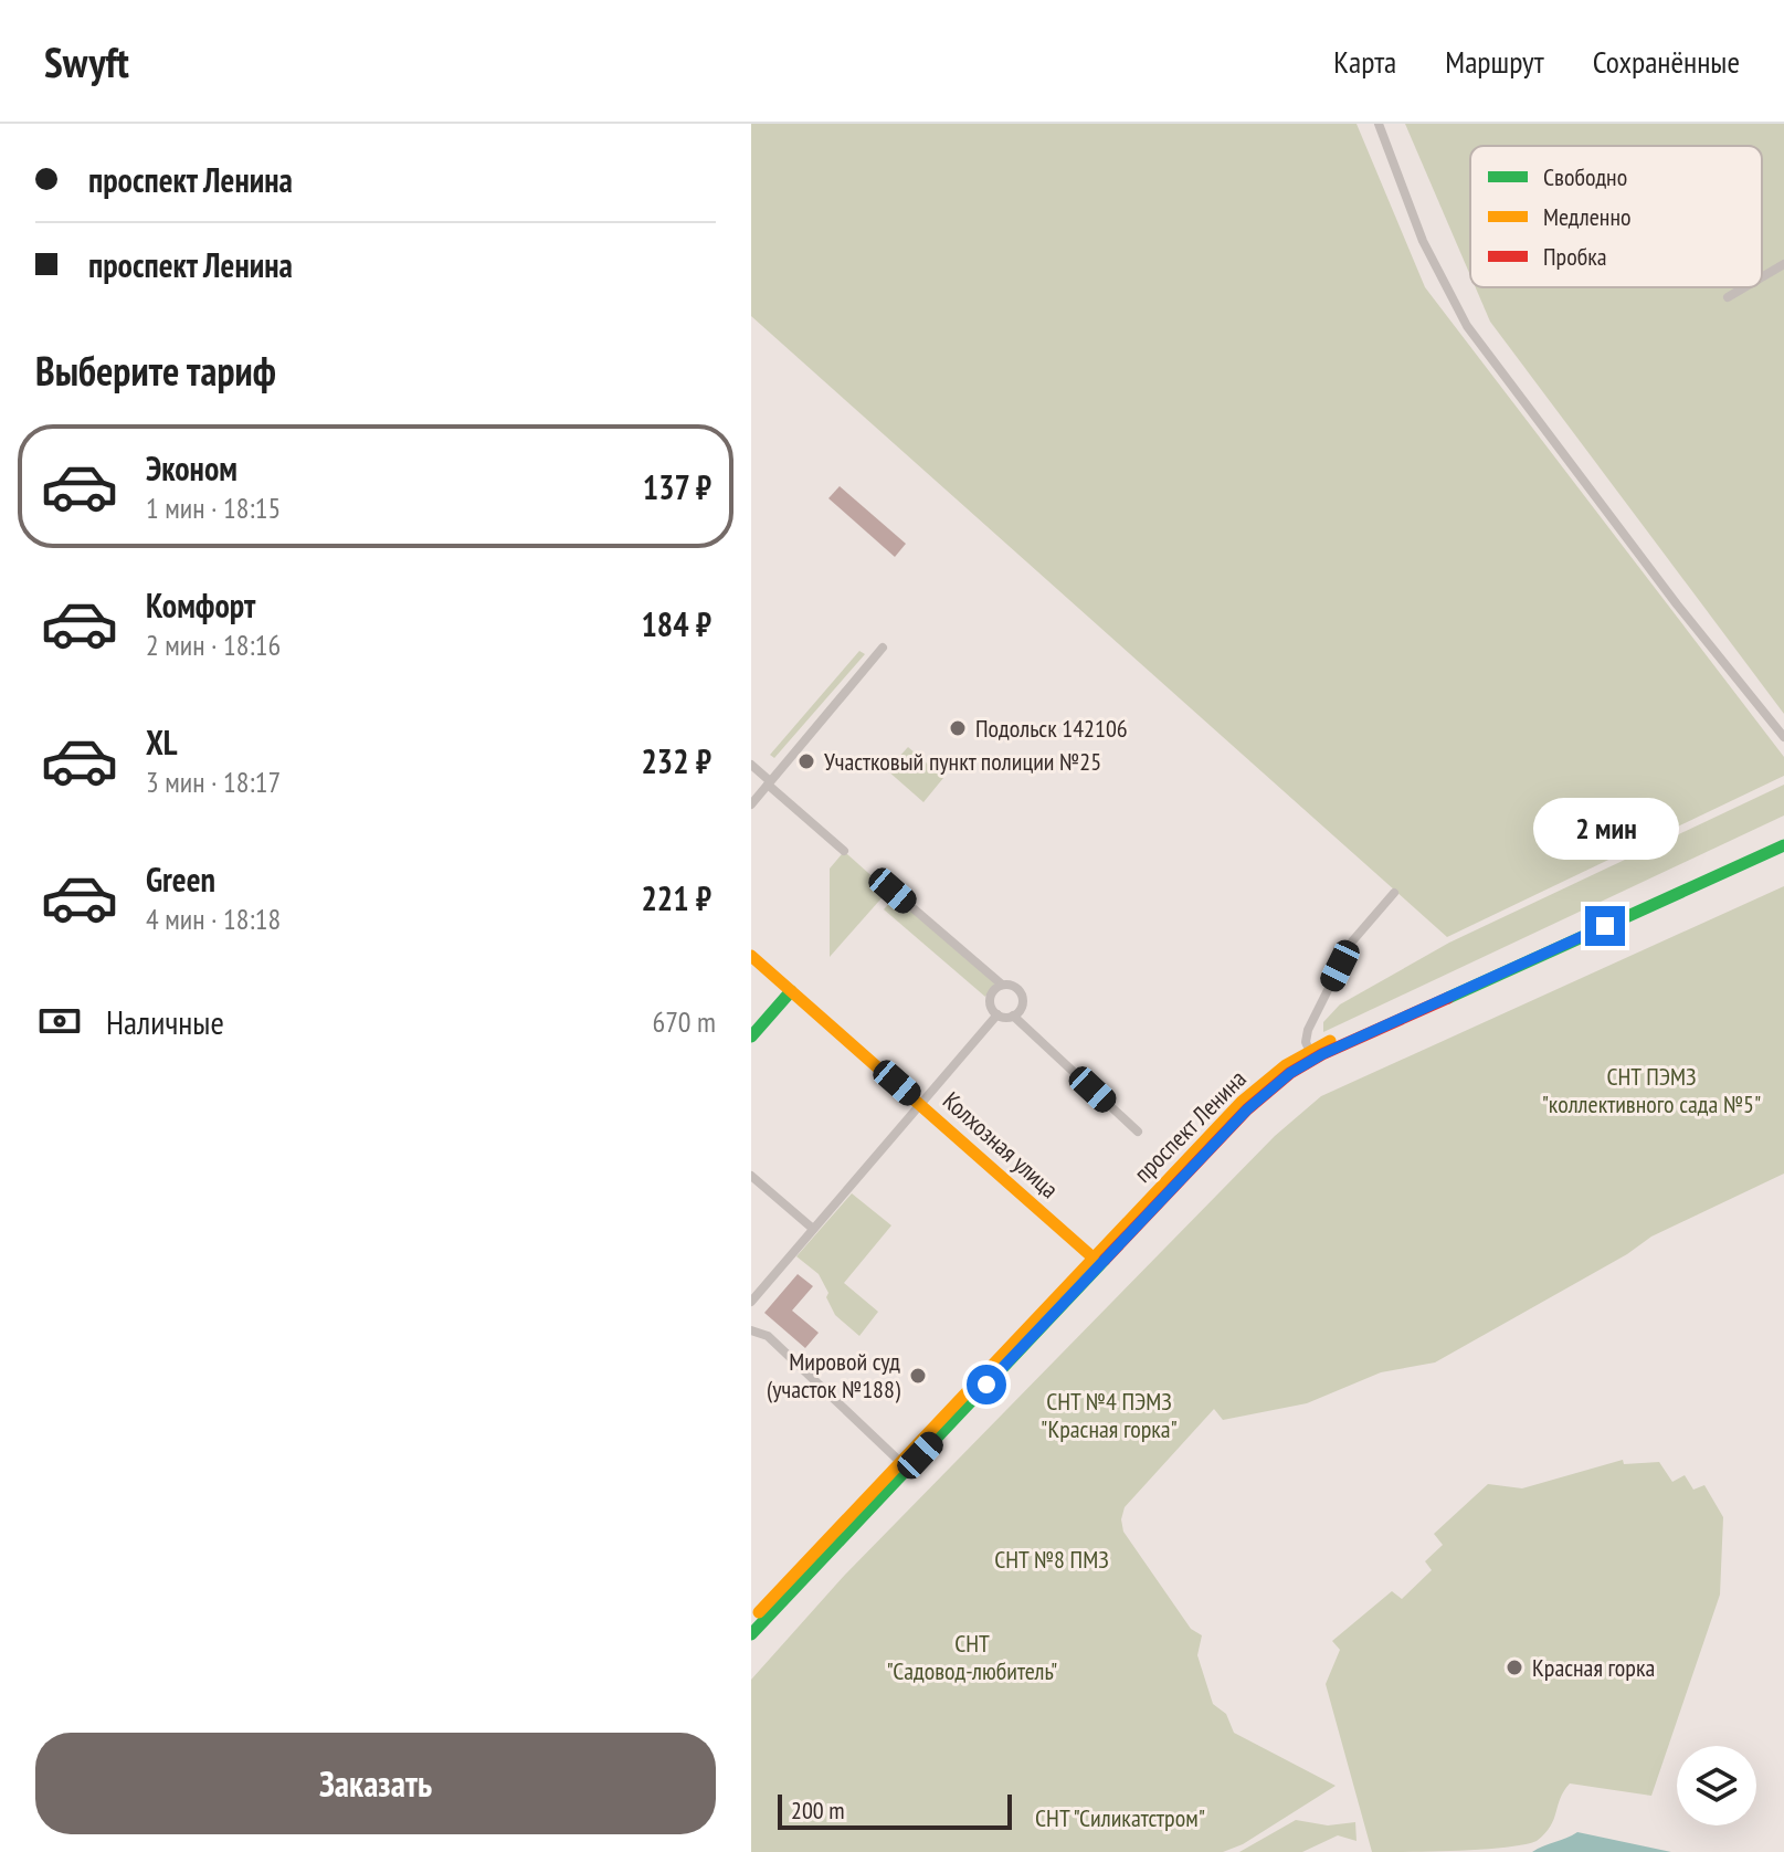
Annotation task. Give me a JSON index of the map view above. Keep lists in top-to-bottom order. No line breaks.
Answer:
{"streets":{"main road":["проспект Ленина","Колхозная улица"]},"crossings":[["проспект Ленина","Колхозная улица"]],"parks":["СНТ ПЭМЗ \"коллективного сада №5\"","СНТ №4 ПЭМЗ \"Красная горка\"","СНТ №8 ПМЗ","СНТ \"Садовод-любитель\"","СНТ \"Силикатстром\""],"places":["Подольск 142106","Участковый пункт полиции №25","Мировой суд (участок №188)","Красная горка"],"legend":["Свободно","Медленно","Пробка"],"scale_bar":"200 m","page":{"header":"Swyft","nav":["Карта","Маршрут","Сохранённые"],"banner":["проспект Ленина","проспект Ленина"],"heading":"Выберите тариф","list":[{"name":"Эконом","note":"1 мин · 18:15","value":"137 ₽"},{"name":"Комфорт","note":"2 мин · 18:16","value":"184 ₽"},{"name":"XL","note":"3 мин · 18:17","value":"232 ₽"},{"name":"Green","note":"4 мин · 18:18","value":"221 ₽"}],"bubble":"2 мин","pay":["Наличные","670 m"],"buttons":"Заказать","scale":"200 m"}}
